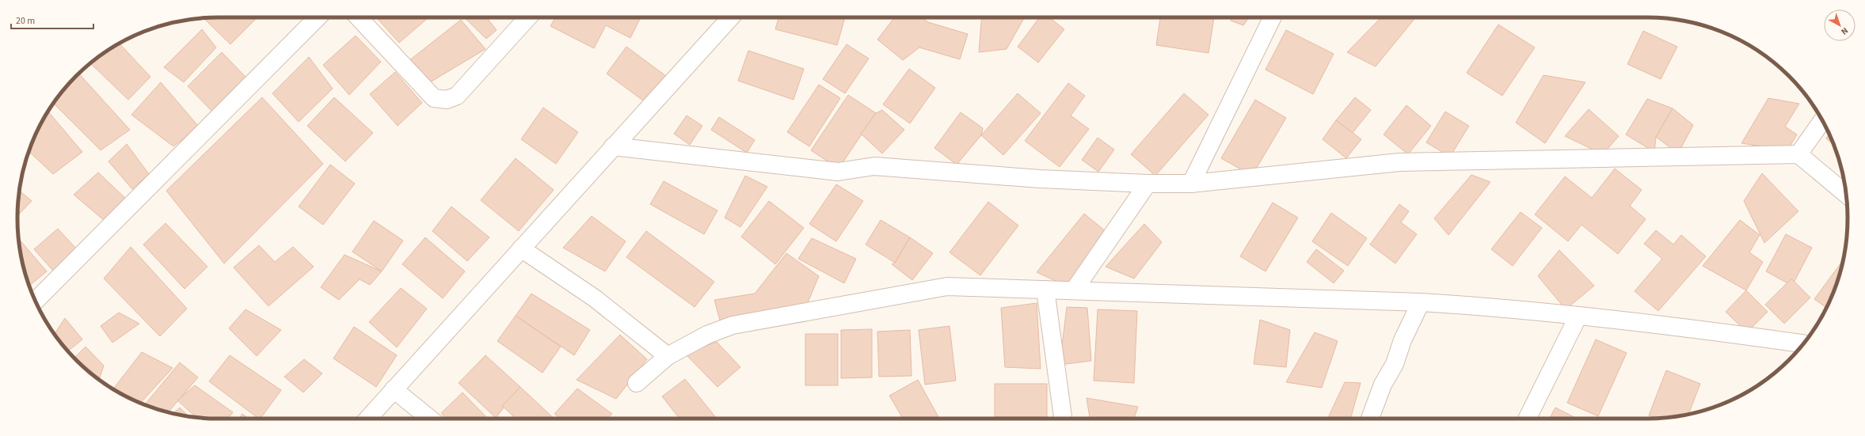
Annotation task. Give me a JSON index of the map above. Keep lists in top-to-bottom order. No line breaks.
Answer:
{"scale_bar":"20 m","north":"bottom right"}
